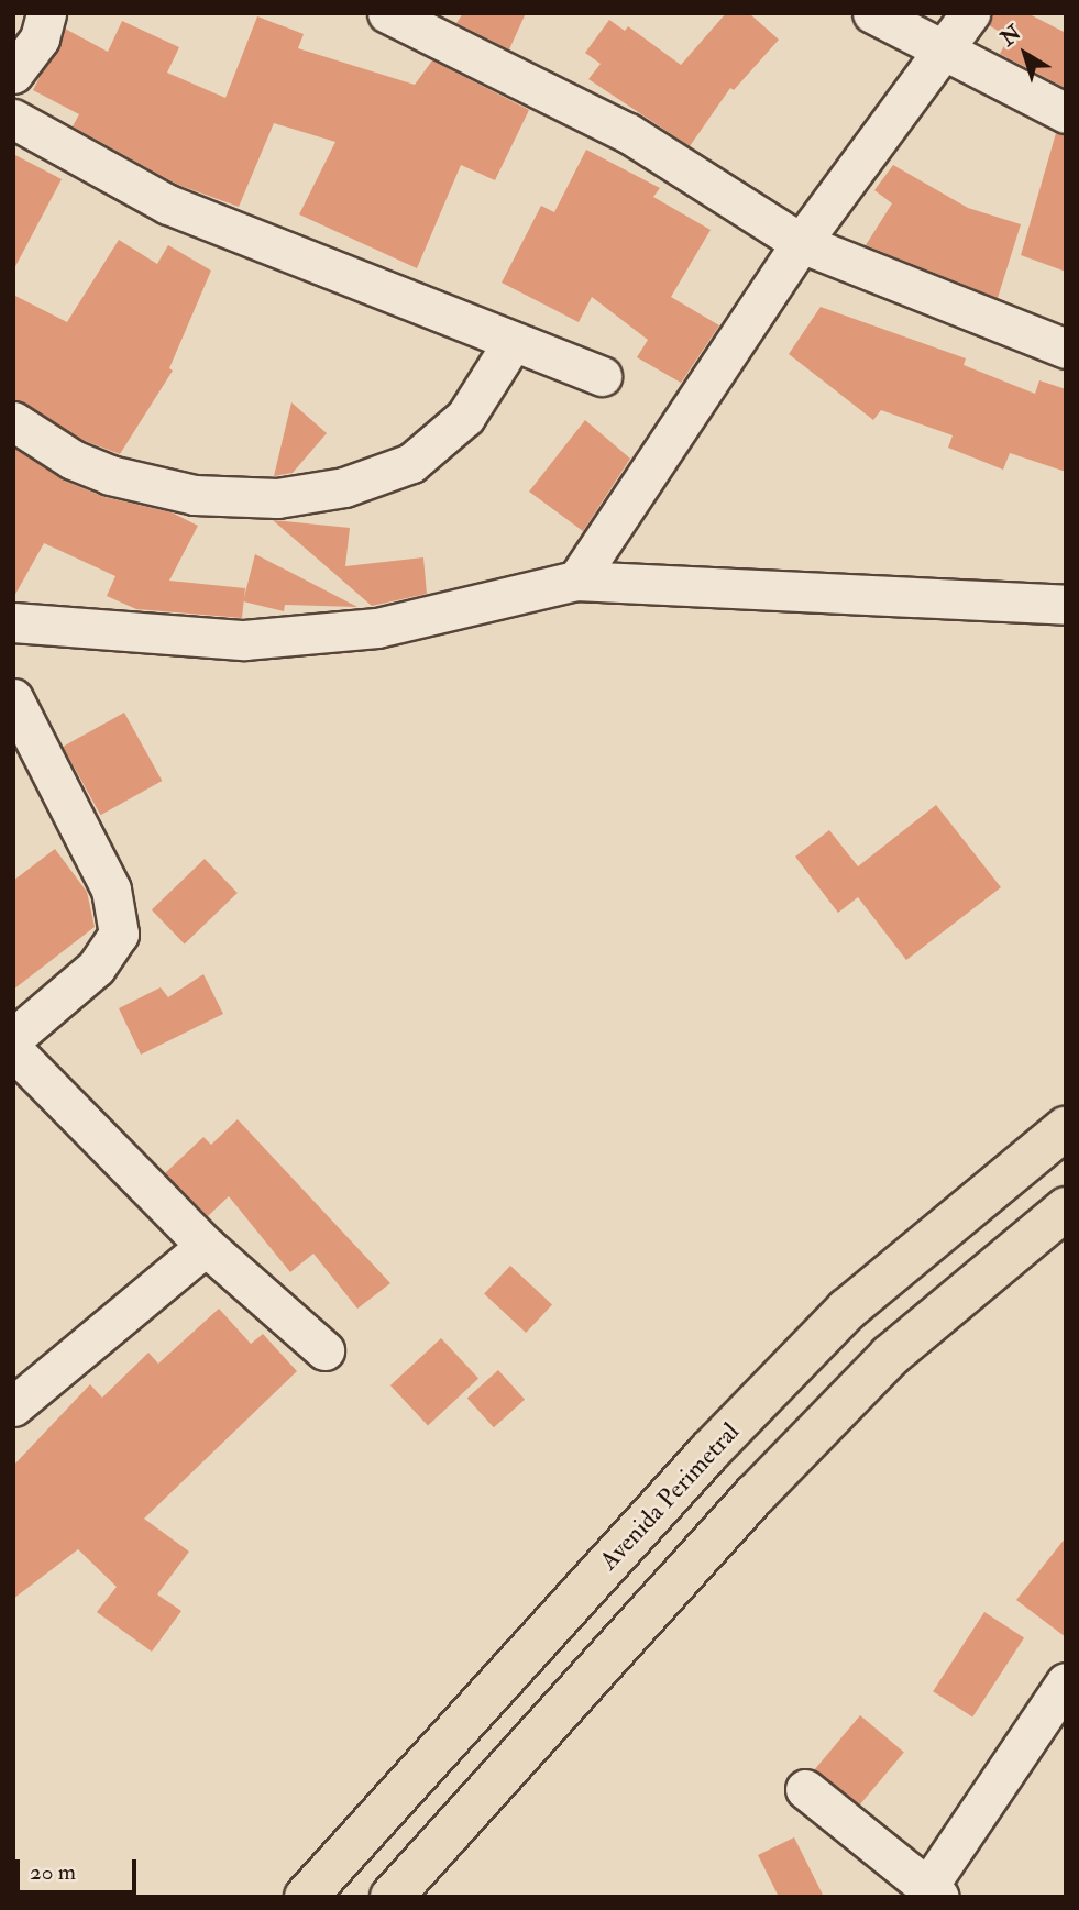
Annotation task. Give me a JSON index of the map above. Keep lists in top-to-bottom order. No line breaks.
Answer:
{"streets":{"main road":["Avenida Perimetral"]},"scale_bar":"20 m","north":"top left"}
